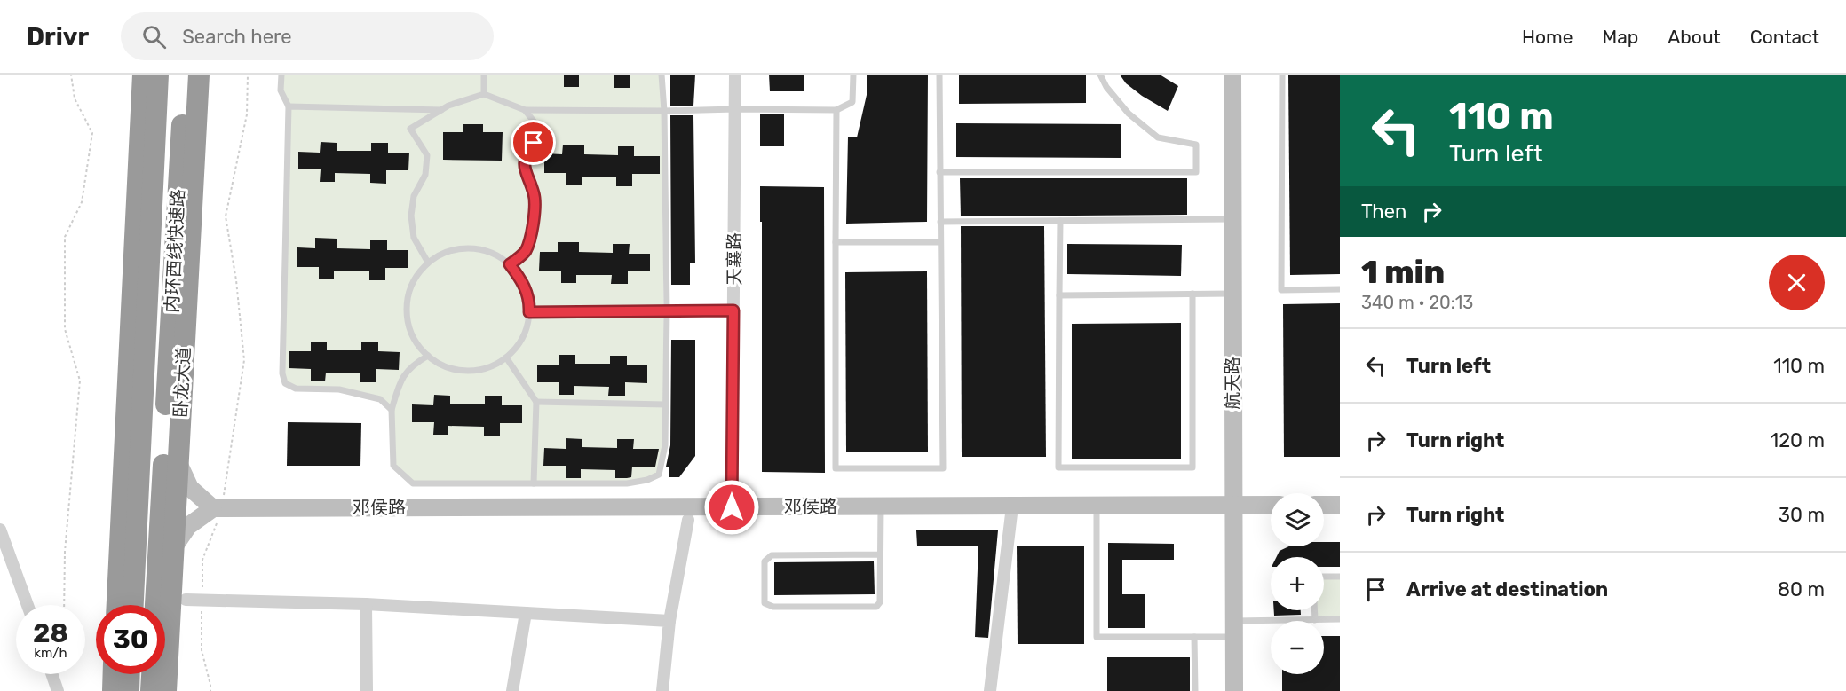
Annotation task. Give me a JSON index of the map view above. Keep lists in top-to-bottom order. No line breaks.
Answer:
{"streets":{"highway":["内环西线快速路","卧龙大道"],"street":["天襄路","航天路","邓侯路"]},"crossings":[["天襄路","邓侯路"],["航天路","邓侯路"]],"page":{"header":"Drivr","search":"Search here","nav":["Home","Map","About","Contact"],"turn":["110 m","Turn left"],"then":"Then","heading":["1 min","340 m · 20:13"],"list":[{"name":"Turn left","value":"110 m"},{"name":"Turn right","value":"120 m"},{"name":"Turn right","value":"30 m"},{"name":"Arrive at destination","value":"80 m"}],"map_buttons":["+","−"],"speed":"28 km/h","limit":"30"}}
